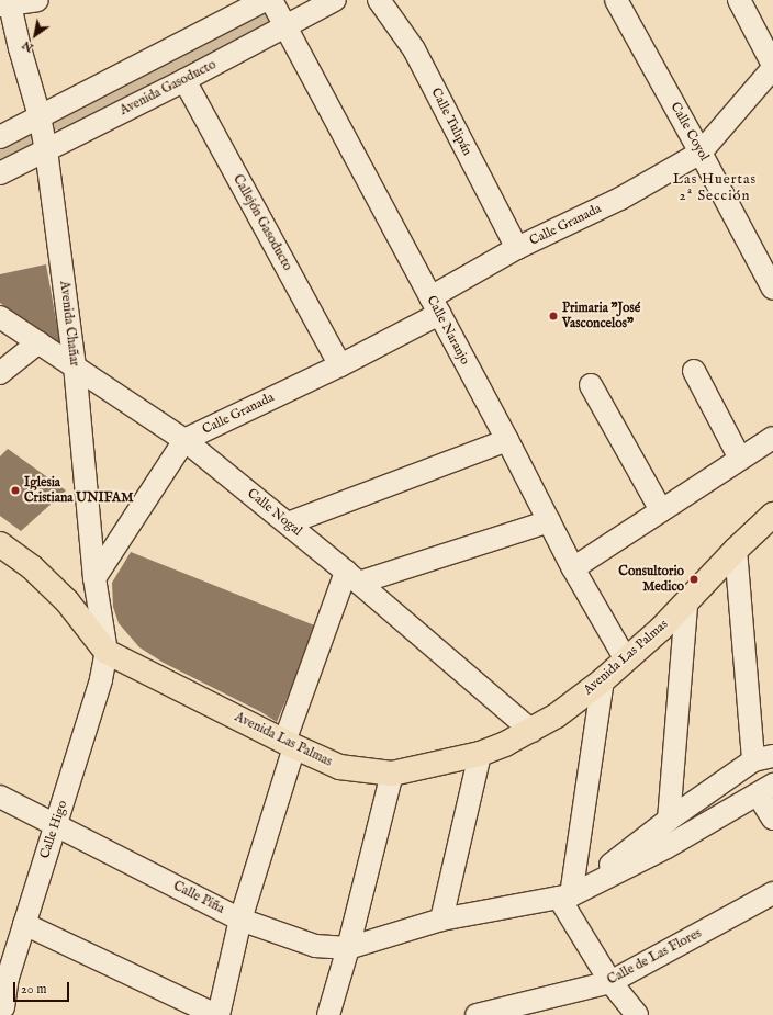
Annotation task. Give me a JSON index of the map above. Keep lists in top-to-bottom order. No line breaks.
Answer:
{"streets":{"main road":["Avenida Las Palmas"],"street":["Avenida Gasoducto","Calle Tulipán","Calle Coyol","Callejón Gasoducto","Calle Granada","Avenida Chañar","Calle Naranjo","Calle Nogal","Calle Higo","Calle Piña","Calle de Las Flores"]},"crossings":[["Avenida Gasoducto","Callejón Gasoducto"],["Avenida Gasoducto","Avenida Chañar"],["Avenida Gasoducto","Calle Naranjo"],["Calle Tulipán","Calle Granada"],["Calle Coyol","Calle Granada"],["Callejón Gasoducto","Calle Granada"],["Calle Granada","Calle Naranjo"],["Calle Granada","Calle Nogal"],["Avenida Chañar","Calle Nogal"],["Avenida Chañar","Avenida Las Palmas"],["Avenida Chañar","Calle Higo"],["Calle Naranjo","Avenida Las Palmas"],["Calle Nogal","Avenida Las Palmas"],["Avenida Las Palmas","Calle Higo"],["Calle Higo","Calle Piña"]],"districts":["Las Huertas 2ª Sección"],"places":["Primaria \"José Vasconcelos\"","Iglesia Cristiana UNIFAM","Consultorio Medico"],"scale_bar":"20 m","north":"bottom left"}
